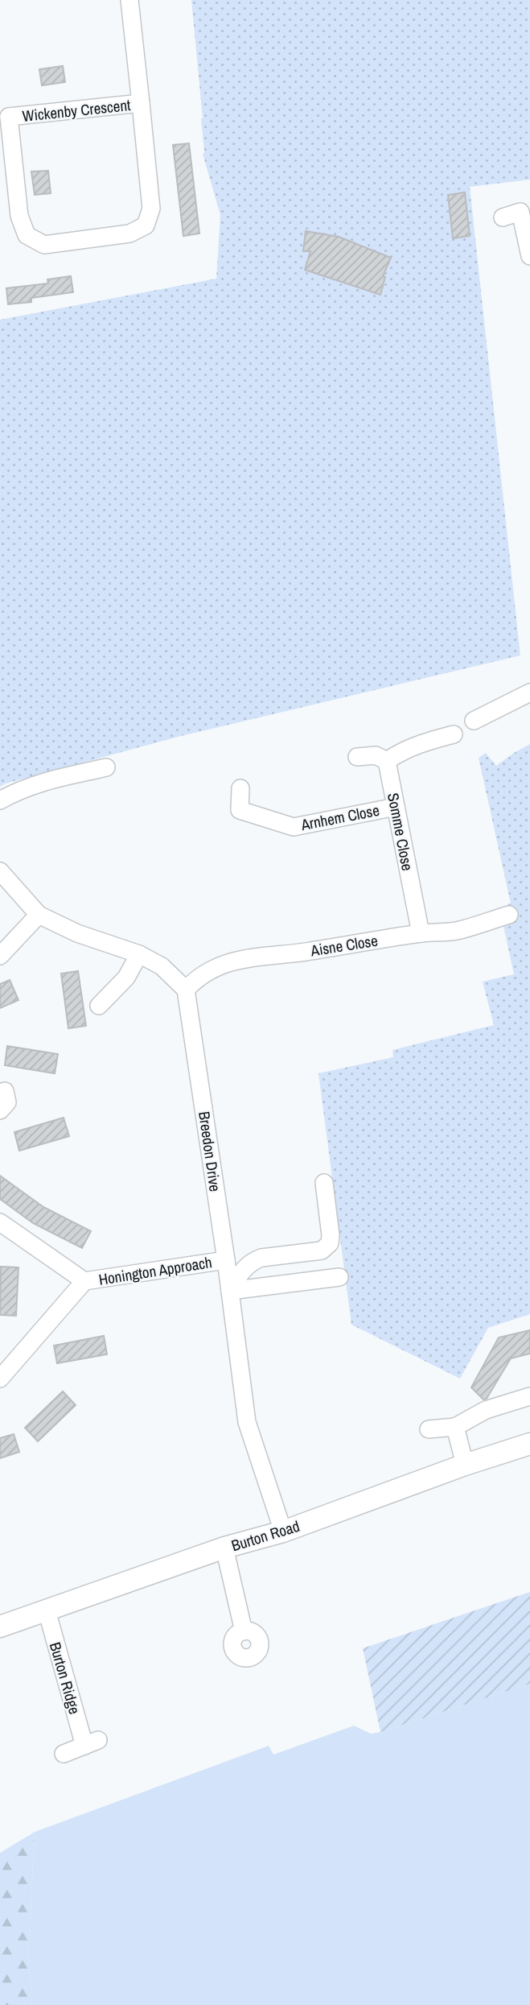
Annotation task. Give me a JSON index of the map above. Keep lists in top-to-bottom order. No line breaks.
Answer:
{"streets":{"main road":["Burton Road"],"street":["Wickenby Crescent","Arnhem Close","Somme Close","Aisne Close","Breedon Drive","Honington Approach","Burton Ridge"]},"crossings":[["Arnhem Close","Somme Close"],["Somme Close","Aisne Close"],["Aisne Close","Breedon Drive"],["Breedon Drive","Honington Approach"],["Breedon Drive","Burton Road"],["Burton Road","Burton Ridge"]]}
